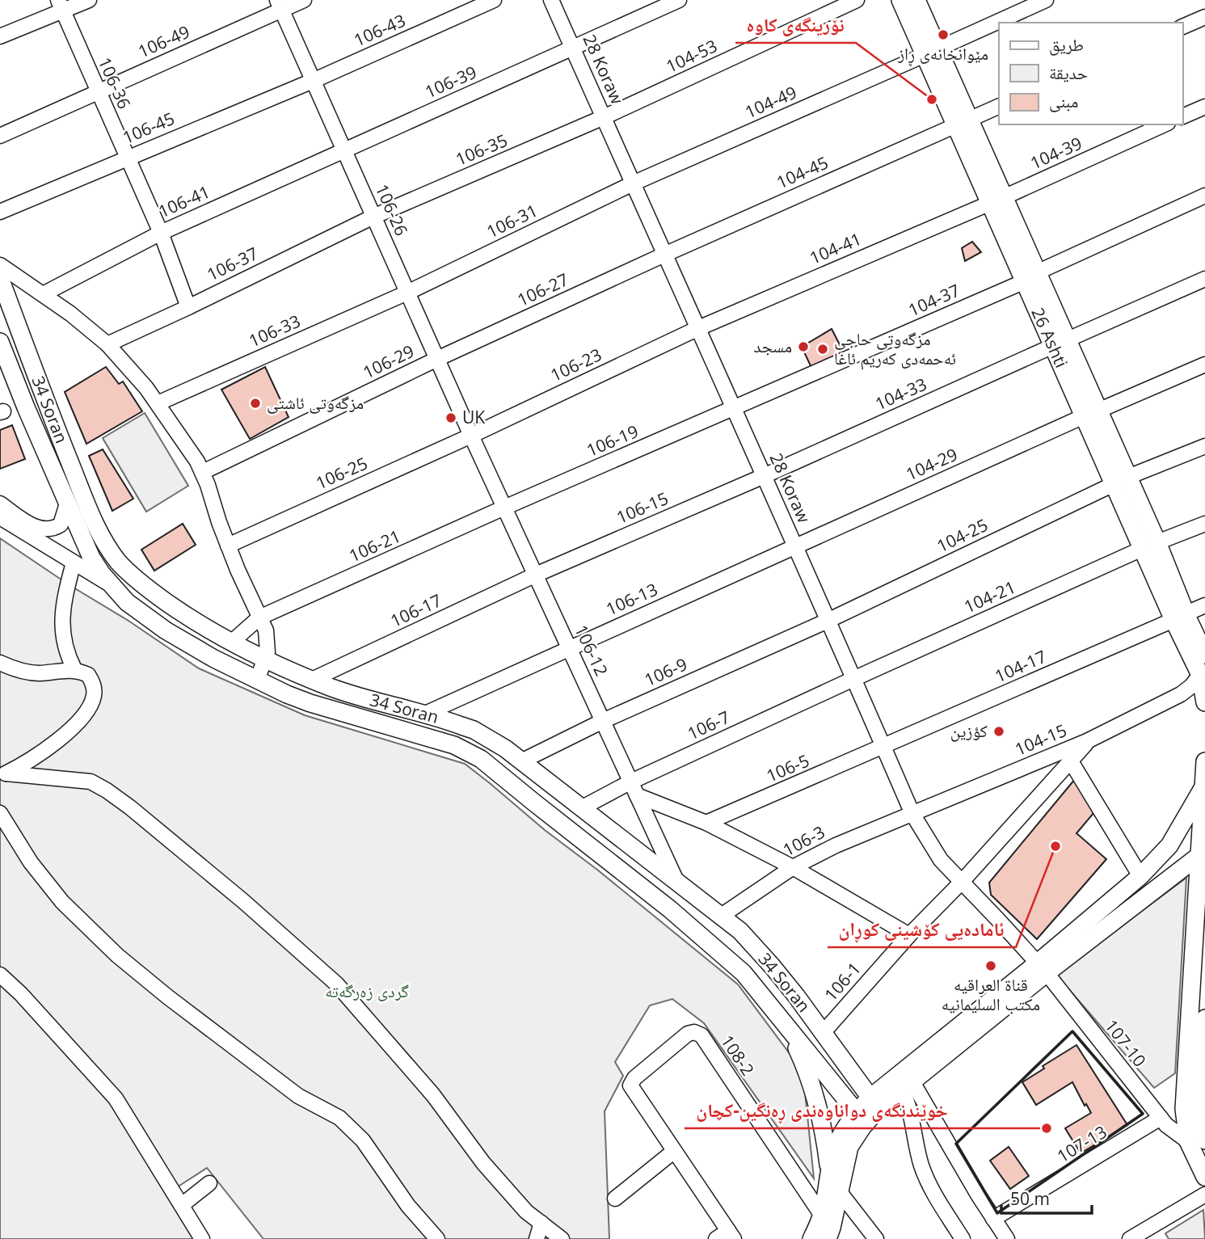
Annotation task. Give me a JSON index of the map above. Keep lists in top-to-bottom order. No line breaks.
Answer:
{"streets":{"main road":["26 Ashti","34 Soran"],"street":["106-43","106-49","104-53","28 Koraw","106-39","106-36","104-49","106-45","106-35","104-39","104-45","106-41","106-26","106-31","104-41","106-37","106-27","104-37","106-33","106-29","106-23","104-33","106-19","104-29","106-25","106-15","104-25","106-21","104-21","106-13","106-17","106-12","104-17","106-9","106-7","104-15","106-5","106-3","106-1","107-10","108-2","107-13"]},"crossings":[["106-43","106-45"],["106-43","106-26"],["106-49","106-36"],["106-49","106-26"],["104-53","28 Koraw"],["104-53","106-35"],["28 Koraw","106-39"],["28 Koraw","104-49"],["28 Koraw","106-35"],["28 Koraw","104-45"],["28 Koraw","106-31"],["28 Koraw","104-41"],["28 Koraw","106-27"],["28 Koraw","104-37"],["28 Koraw","106-23"],["28 Koraw","104-33"],["28 Koraw","106-19"],["28 Koraw","104-29"],["28 Koraw","106-15"],["28 Koraw","104-25"],["28 Koraw","104-21"],["28 Koraw","106-13"],["28 Koraw","104-17"],["28 Koraw","106-9"],["28 Koraw","106-7"],["28 Koraw","104-15"],["28 Koraw","106-5"],["28 Koraw","106-3"],["28 Koraw","106-1"],["28 Koraw","107-10"],["106-39","106-41"],["106-39","106-26"],["106-36","106-45"],["106-36","106-41"],["106-36","106-37"],["104-49","106-31"],["104-49","26 Ashti"],["106-45","106-26"],["106-35","106-26"],["106-35","106-37"],["104-39","104-41"],["104-39","26 Ashti"],["104-45","106-27"],["104-45","26 Ashti"],["106-41","106-26"],["106-26","106-31"],["106-26","106-37"],["106-26","106-27"],["106-26","106-33"],["106-26","106-29"],["106-26","106-23"],["106-26","106-25"],["106-26","106-12"],["106-31","106-33"],["104-41","26 Ashti"],["104-41","106-23"],["106-27","106-29"],["104-37","26 Ashti"],["104-37","106-19"],["26 Ashti","104-33"],["26 Ashti","104-29"],["26 Ashti","104-25"],["26 Ashti","104-21"],["26 Ashti","104-17"],["26 Ashti","104-15"],["106-23","106-25"],["106-23","106-12"],["104-33","106-15"],["34 Soran","106-21"],["34 Soran","106-13"],["34 Soran","106-17"],["34 Soran","106-12"],["34 Soran","106-9"],["34 Soran","106-7"],["34 Soran","106-3"],["34 Soran","106-1"],["106-19","106-21"],["106-19","106-12"],["104-29","106-13"],["106-25","106-12"],["106-15","106-17"],["106-15","106-12"],["104-25","106-9"],["106-21","106-12"],["104-21","106-7"],["106-13","106-12"],["106-17","106-12"],["106-12","106-9"],["106-12","106-7"],["104-17","106-5"],["104-15","106-3"],["104-15","106-1"],["107-10","107-13"]],"parks":["گردی زەرگەتە"],"places":["مێوانخانەی ڕاز","نۆرینگەی کاوە","مسجد","مزگەوتی حاجی ئەحمەدی کەریم ئاغا","مزگەوتی ئاشتی","UK","كؤزين","ئامادەیی کۆشینی کوڕان","قناة العراقيه مكتب السليمانيه","خوێندنگەی دواناوەندی ڕەنگین-کچان"],"legend":["طريق","حديقة","مبنى"],"scale_bar":"50 m"}
